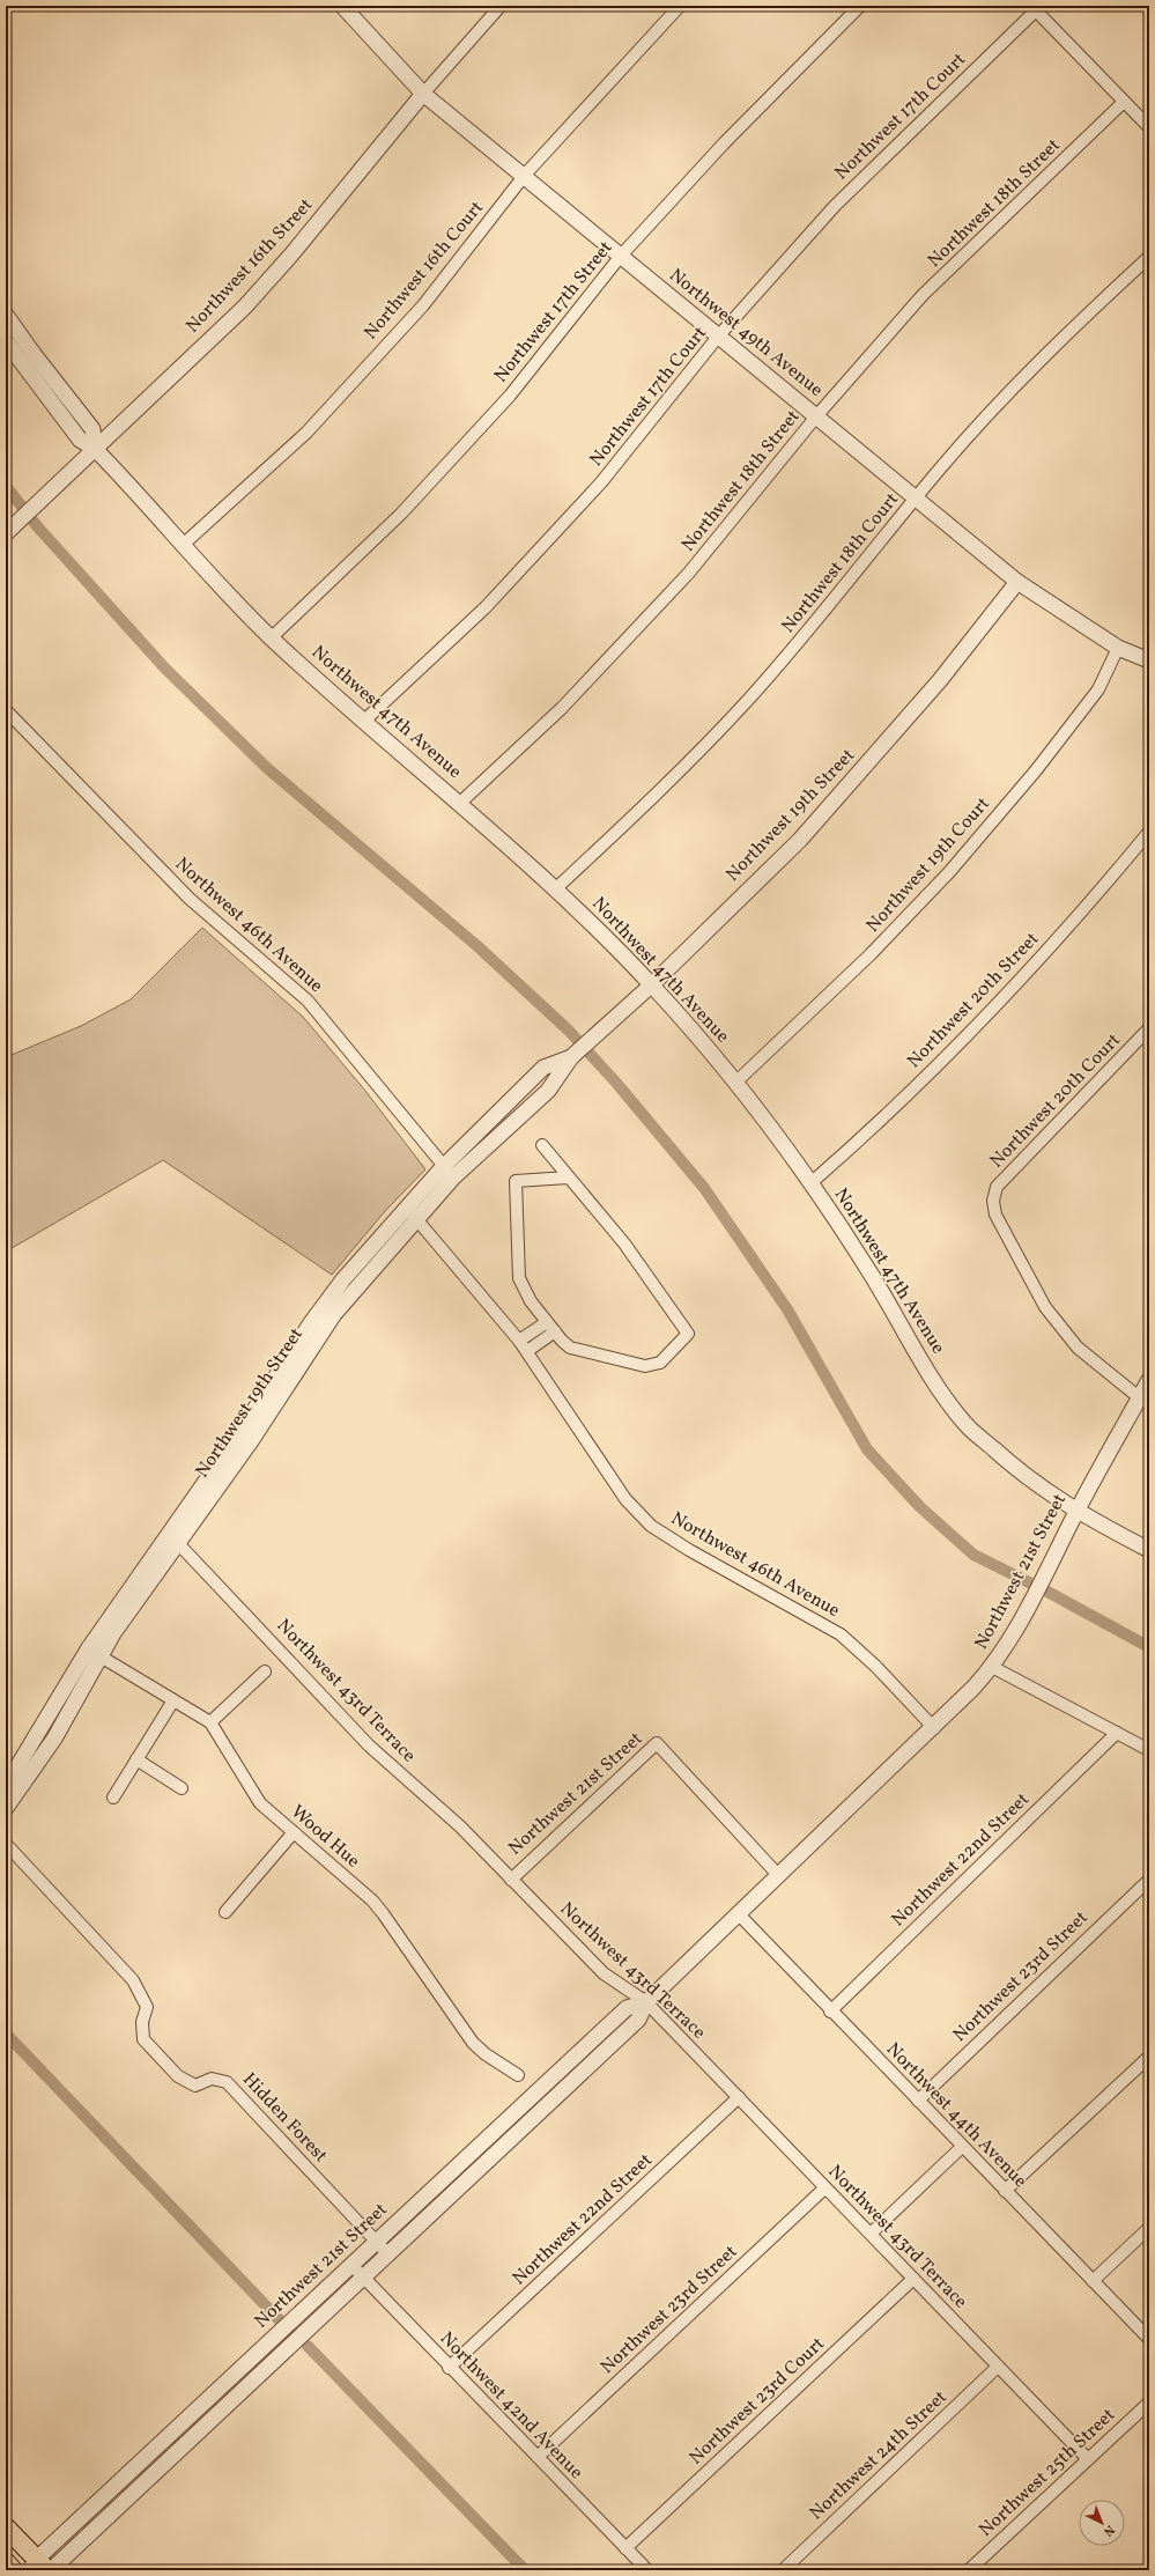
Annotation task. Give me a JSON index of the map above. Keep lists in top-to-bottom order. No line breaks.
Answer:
{"streets":{"street":["Northwest 17th Court","Northwest 18th Street","Northwest 16th Street","Northwest 16th Court","Northwest 17th Street","Northwest 49th Avenue","Northwest 18th Court","Northwest 47th Avenue","Northwest 19th Street","Northwest 19th Court","Northwest 46th Avenue","Northwest 20th Street","Northwest 20th Court","Northwest 21st Street","Northwest 43rd Terrace","Wood Hue","Northwest 22nd Street","Northwest 23rd Street","Northwest 44th Avenue","Hidden Forest","Northwest 23rd Court","Northwest 42nd Avenue","Northwest 24th Street","Northwest 25th Street"]},"crossings":[["Northwest 17th Court","Northwest 49th Avenue"],["Northwest 17th Court","Northwest 47th Avenue"],["Northwest 18th Street","Northwest 49th Avenue"],["Northwest 18th Street","Northwest 47th Avenue"],["Northwest 16th Street","Northwest 49th Avenue"],["Northwest 16th Street","Northwest 47th Avenue"],["Northwest 16th Court","Northwest 49th Avenue"],["Northwest 16th Court","Northwest 47th Avenue"],["Northwest 17th Street","Northwest 49th Avenue"],["Northwest 17th Street","Northwest 47th Avenue"],["Northwest 49th Avenue","Northwest 18th Court"],["Northwest 49th Avenue","Northwest 19th Street"],["Northwest 49th Avenue","Northwest 19th Court"],["Northwest 18th Court","Northwest 47th Avenue"],["Northwest 47th Avenue","Northwest 19th Street"],["Northwest 47th Avenue","Northwest 19th Court"],["Northwest 47th Avenue","Northwest 20th Street"],["Northwest 47th Avenue","Northwest 21st Street"],["Northwest 19th Street","Northwest 46th Avenue"],["Northwest 19th Street","Northwest 43rd Terrace"],["Northwest 19th Street","Wood Hue"],["Northwest 46th Avenue","Northwest 21st Street"],["Northwest 20th Court","Northwest 21st Street"],["Northwest 21st Street","Northwest 43rd Terrace"],["Northwest 21st Street","Northwest 44th Avenue"],["Northwest 21st Street","Hidden Forest"],["Northwest 21st Street","Northwest 42nd Avenue"],["Northwest 43rd Terrace","Northwest 22nd Street"],["Northwest 43rd Terrace","Northwest 23rd Street"],["Northwest 43rd Terrace","Northwest 23rd Court"],["Northwest 43rd Terrace","Northwest 24th Street"],["Northwest 43rd Terrace","Northwest 25th Street"],["Northwest 22nd Street","Northwest 44th Avenue"],["Northwest 22nd Street","Northwest 42nd Avenue"],["Northwest 23rd Street","Northwest 44th Avenue"],["Northwest 23rd Street","Northwest 42nd Avenue"],["Northwest 23rd Court","Northwest 42nd Avenue"]],"north":"bottom right"}
